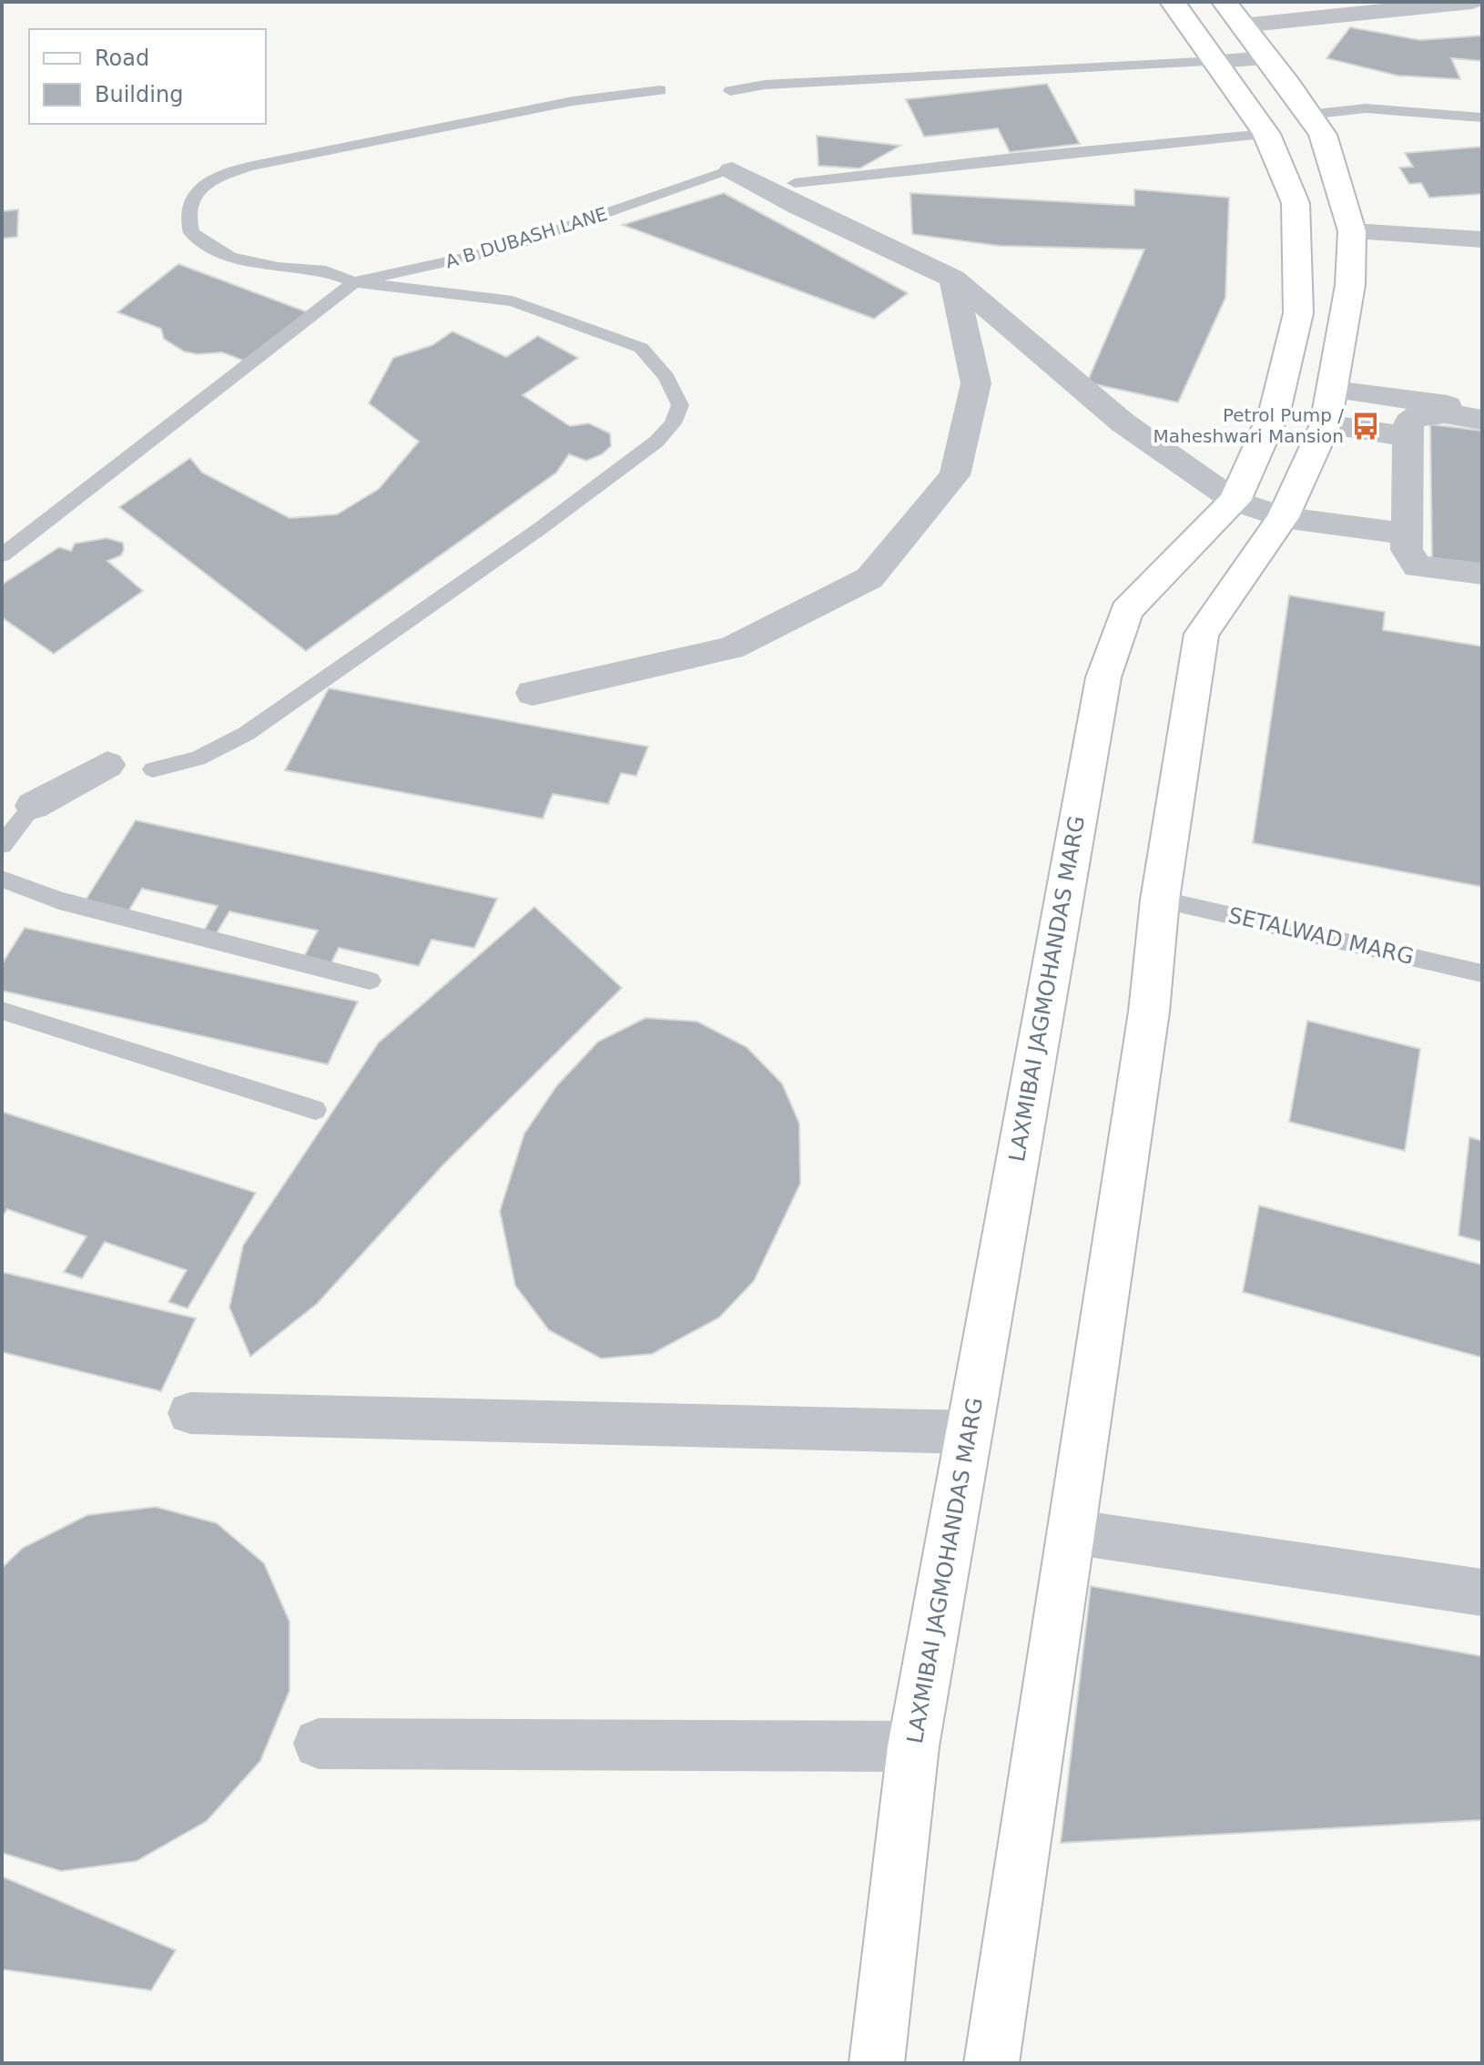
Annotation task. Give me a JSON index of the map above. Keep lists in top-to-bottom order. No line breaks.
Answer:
{"streets":{"main road":["LAXMIBAI JAGMOHANDAS MARG"],"street":["A B DUBASH LANE"],"lane":["SETALWAD MARG"]},"crossings":[["A B DUBASH LANE","LAXMIBAI JAGMOHANDAS MARG"]],"places":{"bus stop":["Petrol Pump / Maheshwari Mansion"]},"legend":["Road","Building"]}
